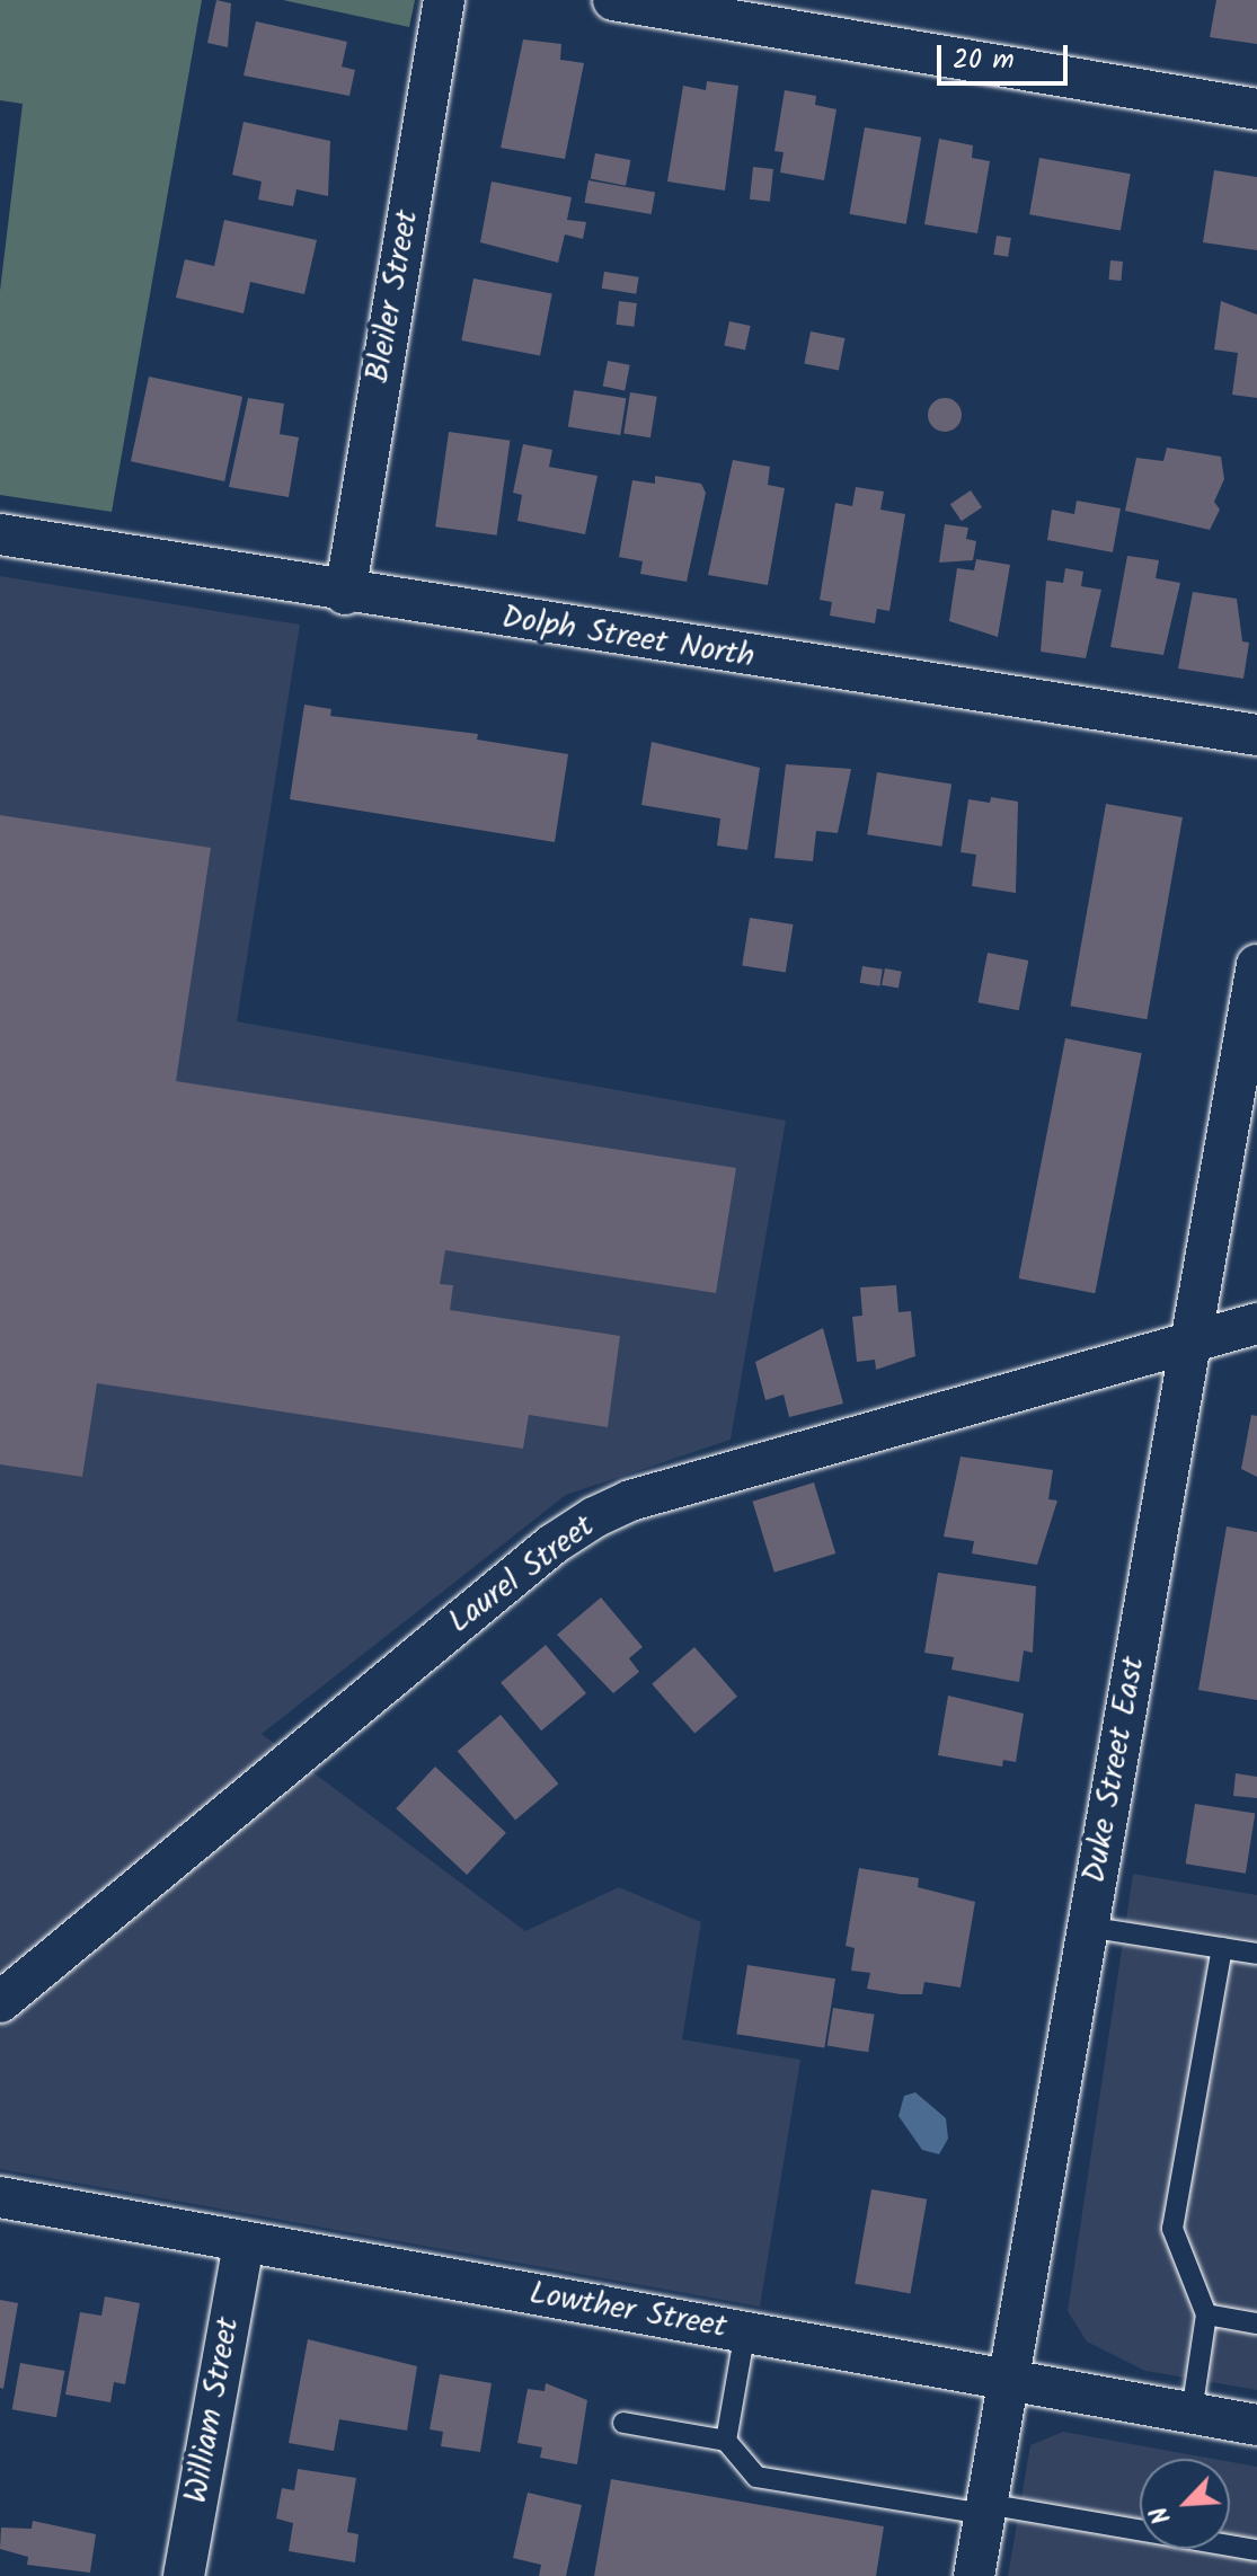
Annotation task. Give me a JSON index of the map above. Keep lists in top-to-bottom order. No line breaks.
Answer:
{"streets":{"street":["Bleiler Street","Dolph Street North","Laurel Street","Duke Street East","Lowther Street","William Street"]},"crossings":[["Bleiler Street","Dolph Street North"],["Laurel Street","Duke Street East"],["Duke Street East","Lowther Street"],["Lowther Street","William Street"]],"scale_bar":"20 m","north":"bottom left"}
